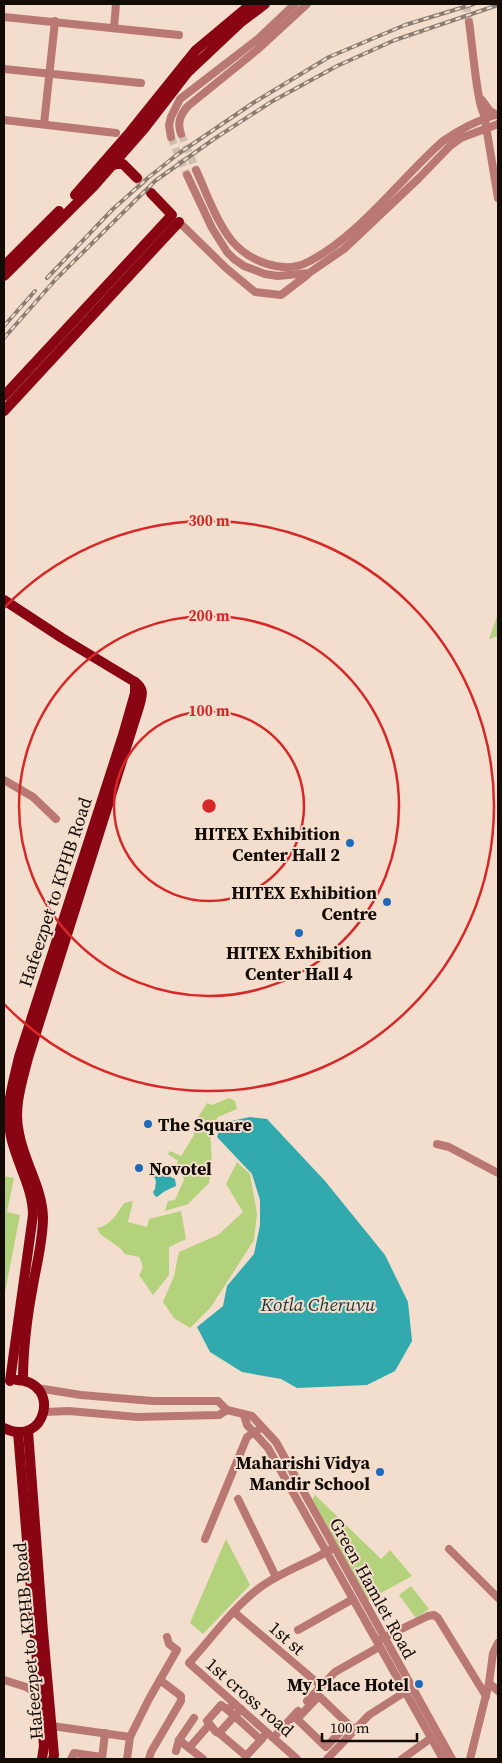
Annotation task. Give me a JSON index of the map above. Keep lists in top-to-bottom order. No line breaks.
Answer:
{"streets":{"main road":["Hafeezpet to KPHB Road"],"street":["Green Hamlet Road","1st st","1st cross road"]},"crossings":[["Green Hamlet Road","1st cross road"],["1st st","1st cross road"]],"water":["Kotla Cheruvu"],"places":["HITEX Exhibition Center Hall 2","HITEX Exhibition Centre","HITEX Exhibition Center Hall 4","The Square","Novotel","Maharishi Vidya Mandir School","My Place Hotel"],"scale_bar":"100 m","rings":["300 m","200 m","100 m"]}
